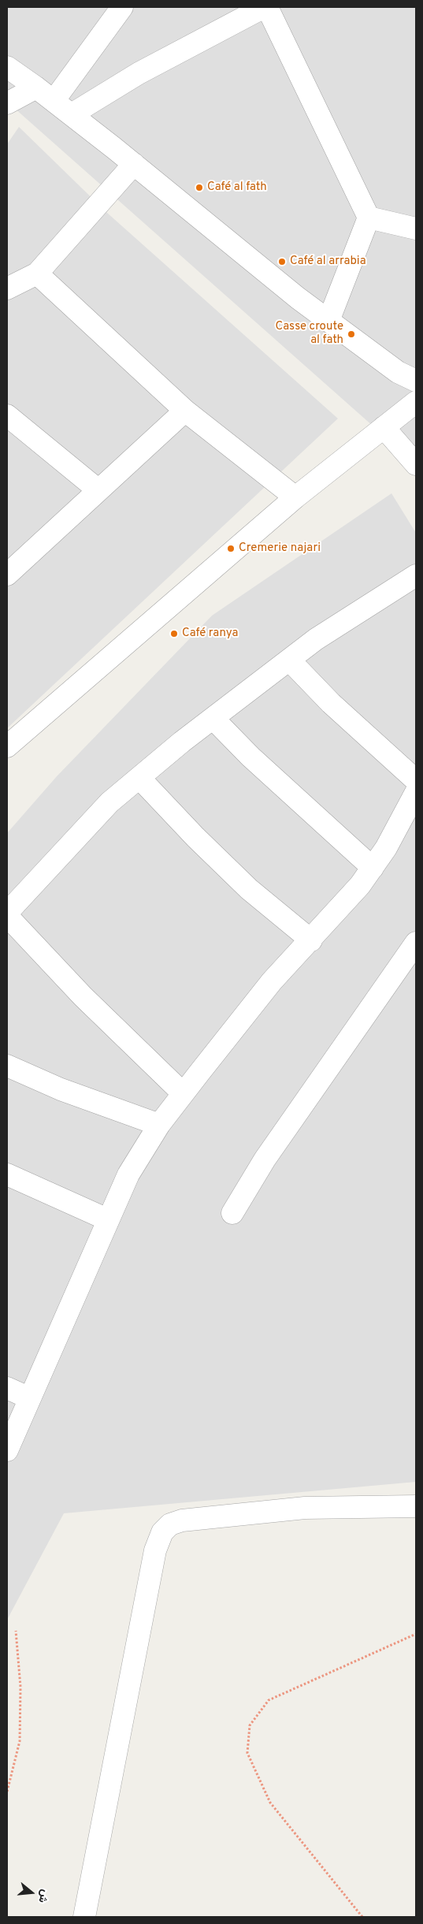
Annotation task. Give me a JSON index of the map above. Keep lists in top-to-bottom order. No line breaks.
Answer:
{"places":["Café al fath","Café al arrabia","Casse croute al fath","Cremerie najari","Café ranya"],"north":"right"}
